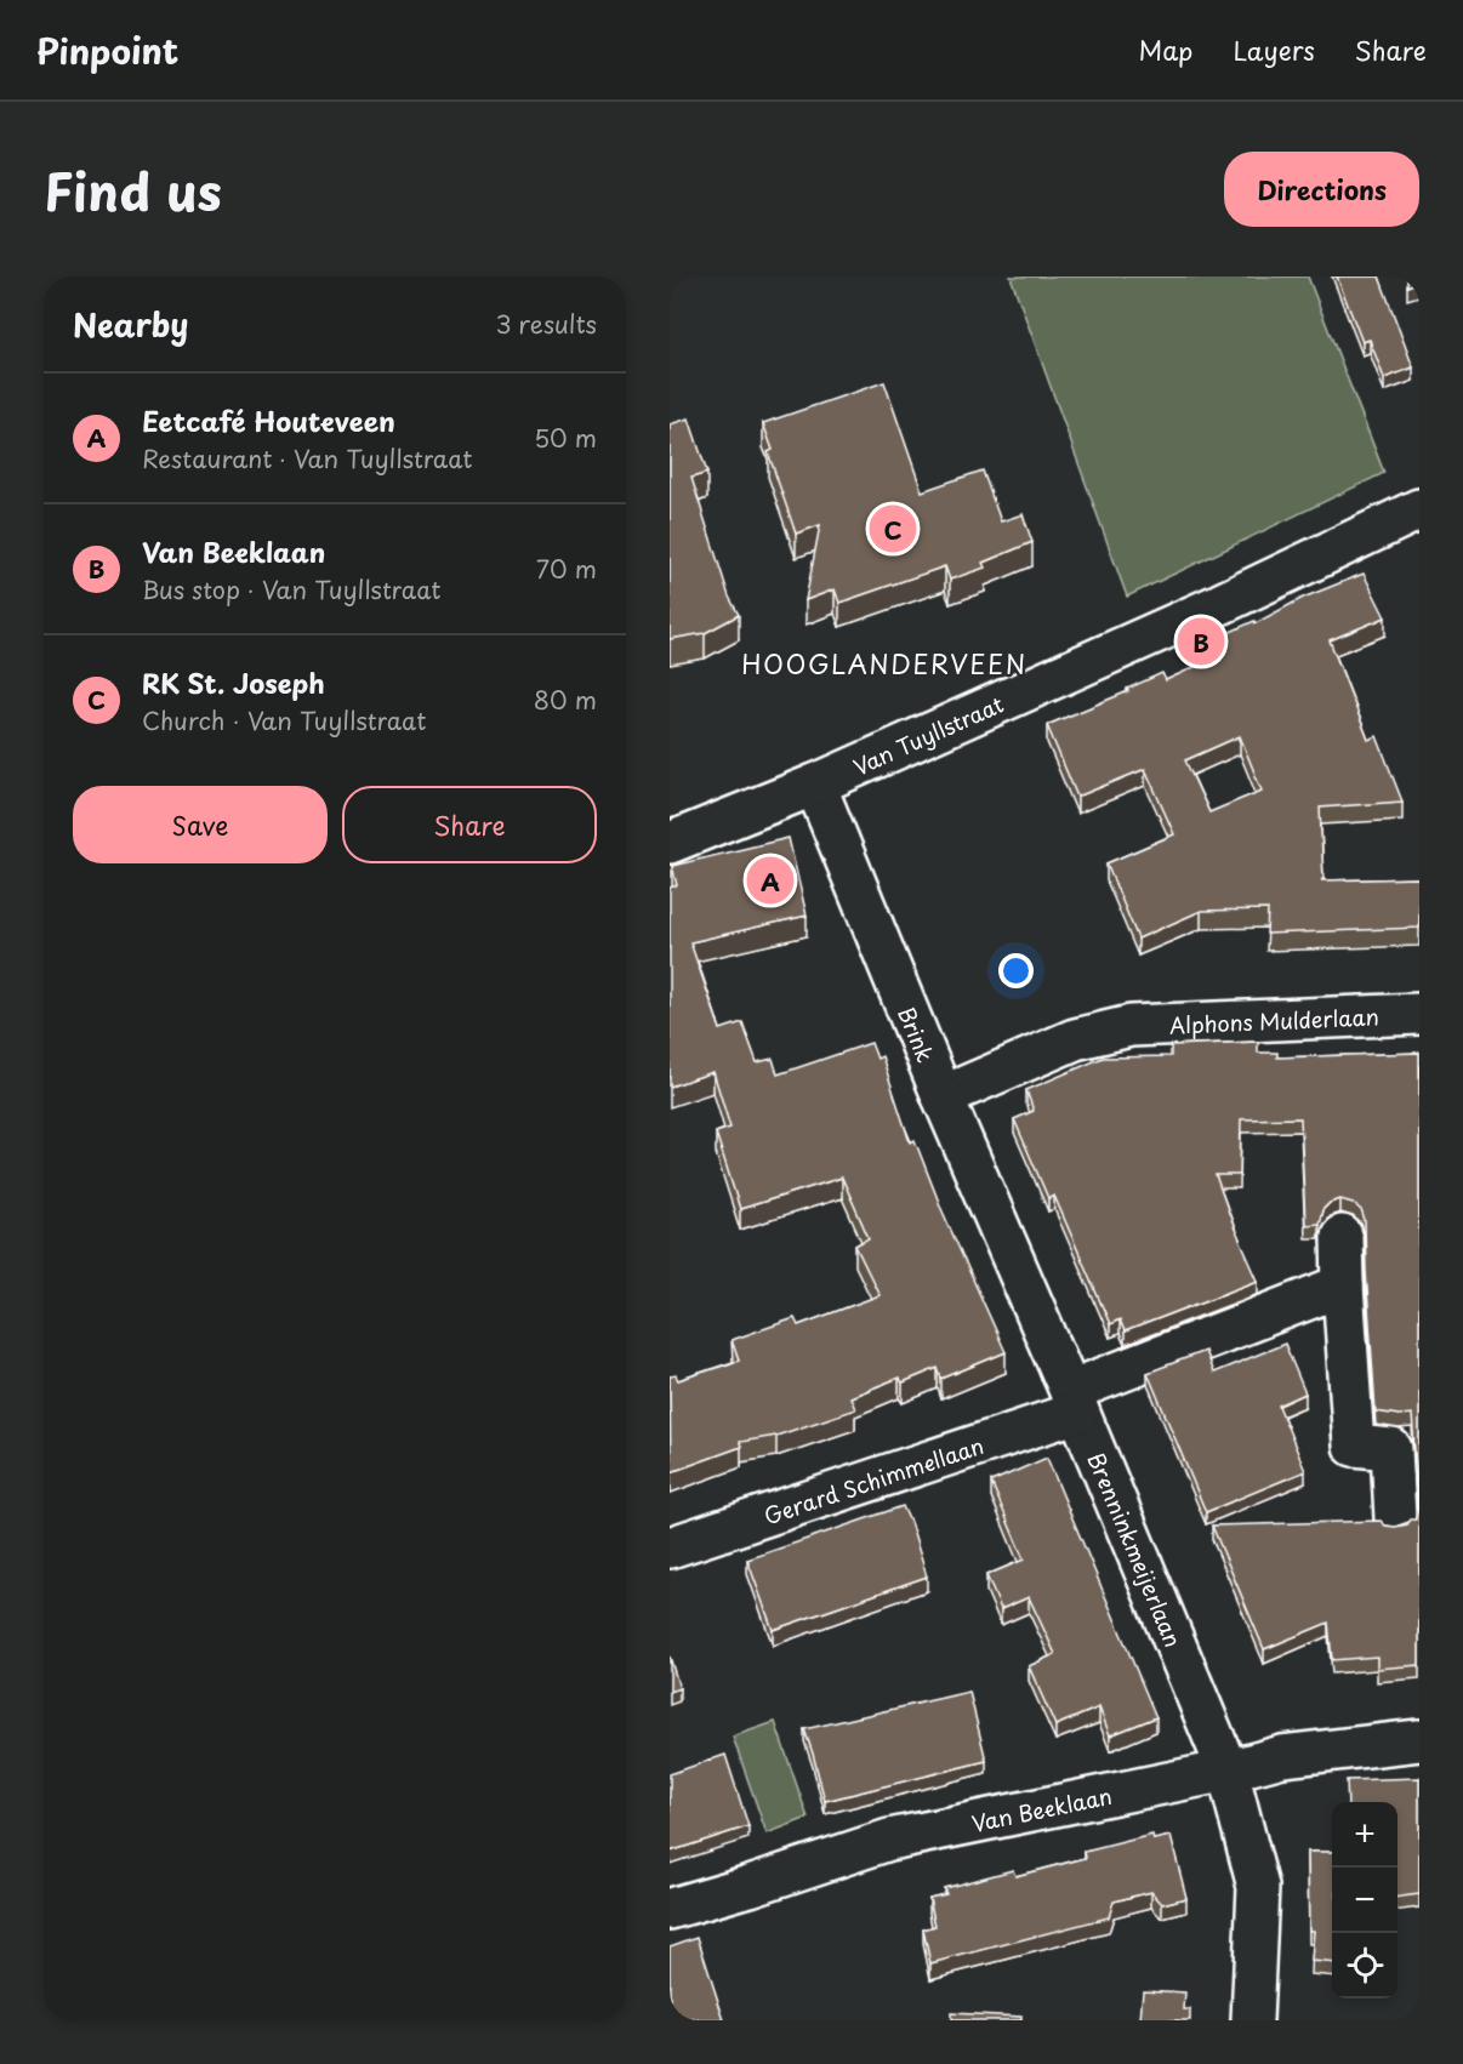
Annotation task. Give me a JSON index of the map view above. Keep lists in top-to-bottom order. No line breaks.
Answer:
{"streets":{"street":["Van Tuyllstraat","Alphons Mulderlaan","Brink","Gerard Schimmellaan","Brenninkmeijerlaan","Van Beeklaan"]},"crossings":[["Van Tuyllstraat","Brink"],["Alphons Mulderlaan","Brink"],["Alphons Mulderlaan","Brenninkmeijerlaan"],["Brink","Brenninkmeijerlaan"],["Gerard Schimmellaan","Brenninkmeijerlaan"],["Brenninkmeijerlaan","Van Beeklaan"]],"districts":["HOOGLANDERVEEN"],"page":{"header":"Pinpoint","nav":["Map","Layers","Share"],"title":"Find us","buttons":["Directions",["Save","Share"]],"heading":["Nearby","3 results"],"list":[{"mark":"A","name":"Eetcafé Houteveen","note":"Restaurant · Van Tuyllstraat","value":"50 m"},{"mark":"B","name":"Van Beeklaan","note":"Bus stop · Van Tuyllstraat","value":"70 m"},{"mark":"C","name":"RK St. Joseph","note":"Church · Van Tuyllstraat","value":"80 m"}],"pins":["C","B","A"],"map_buttons":["+","−"]}}
